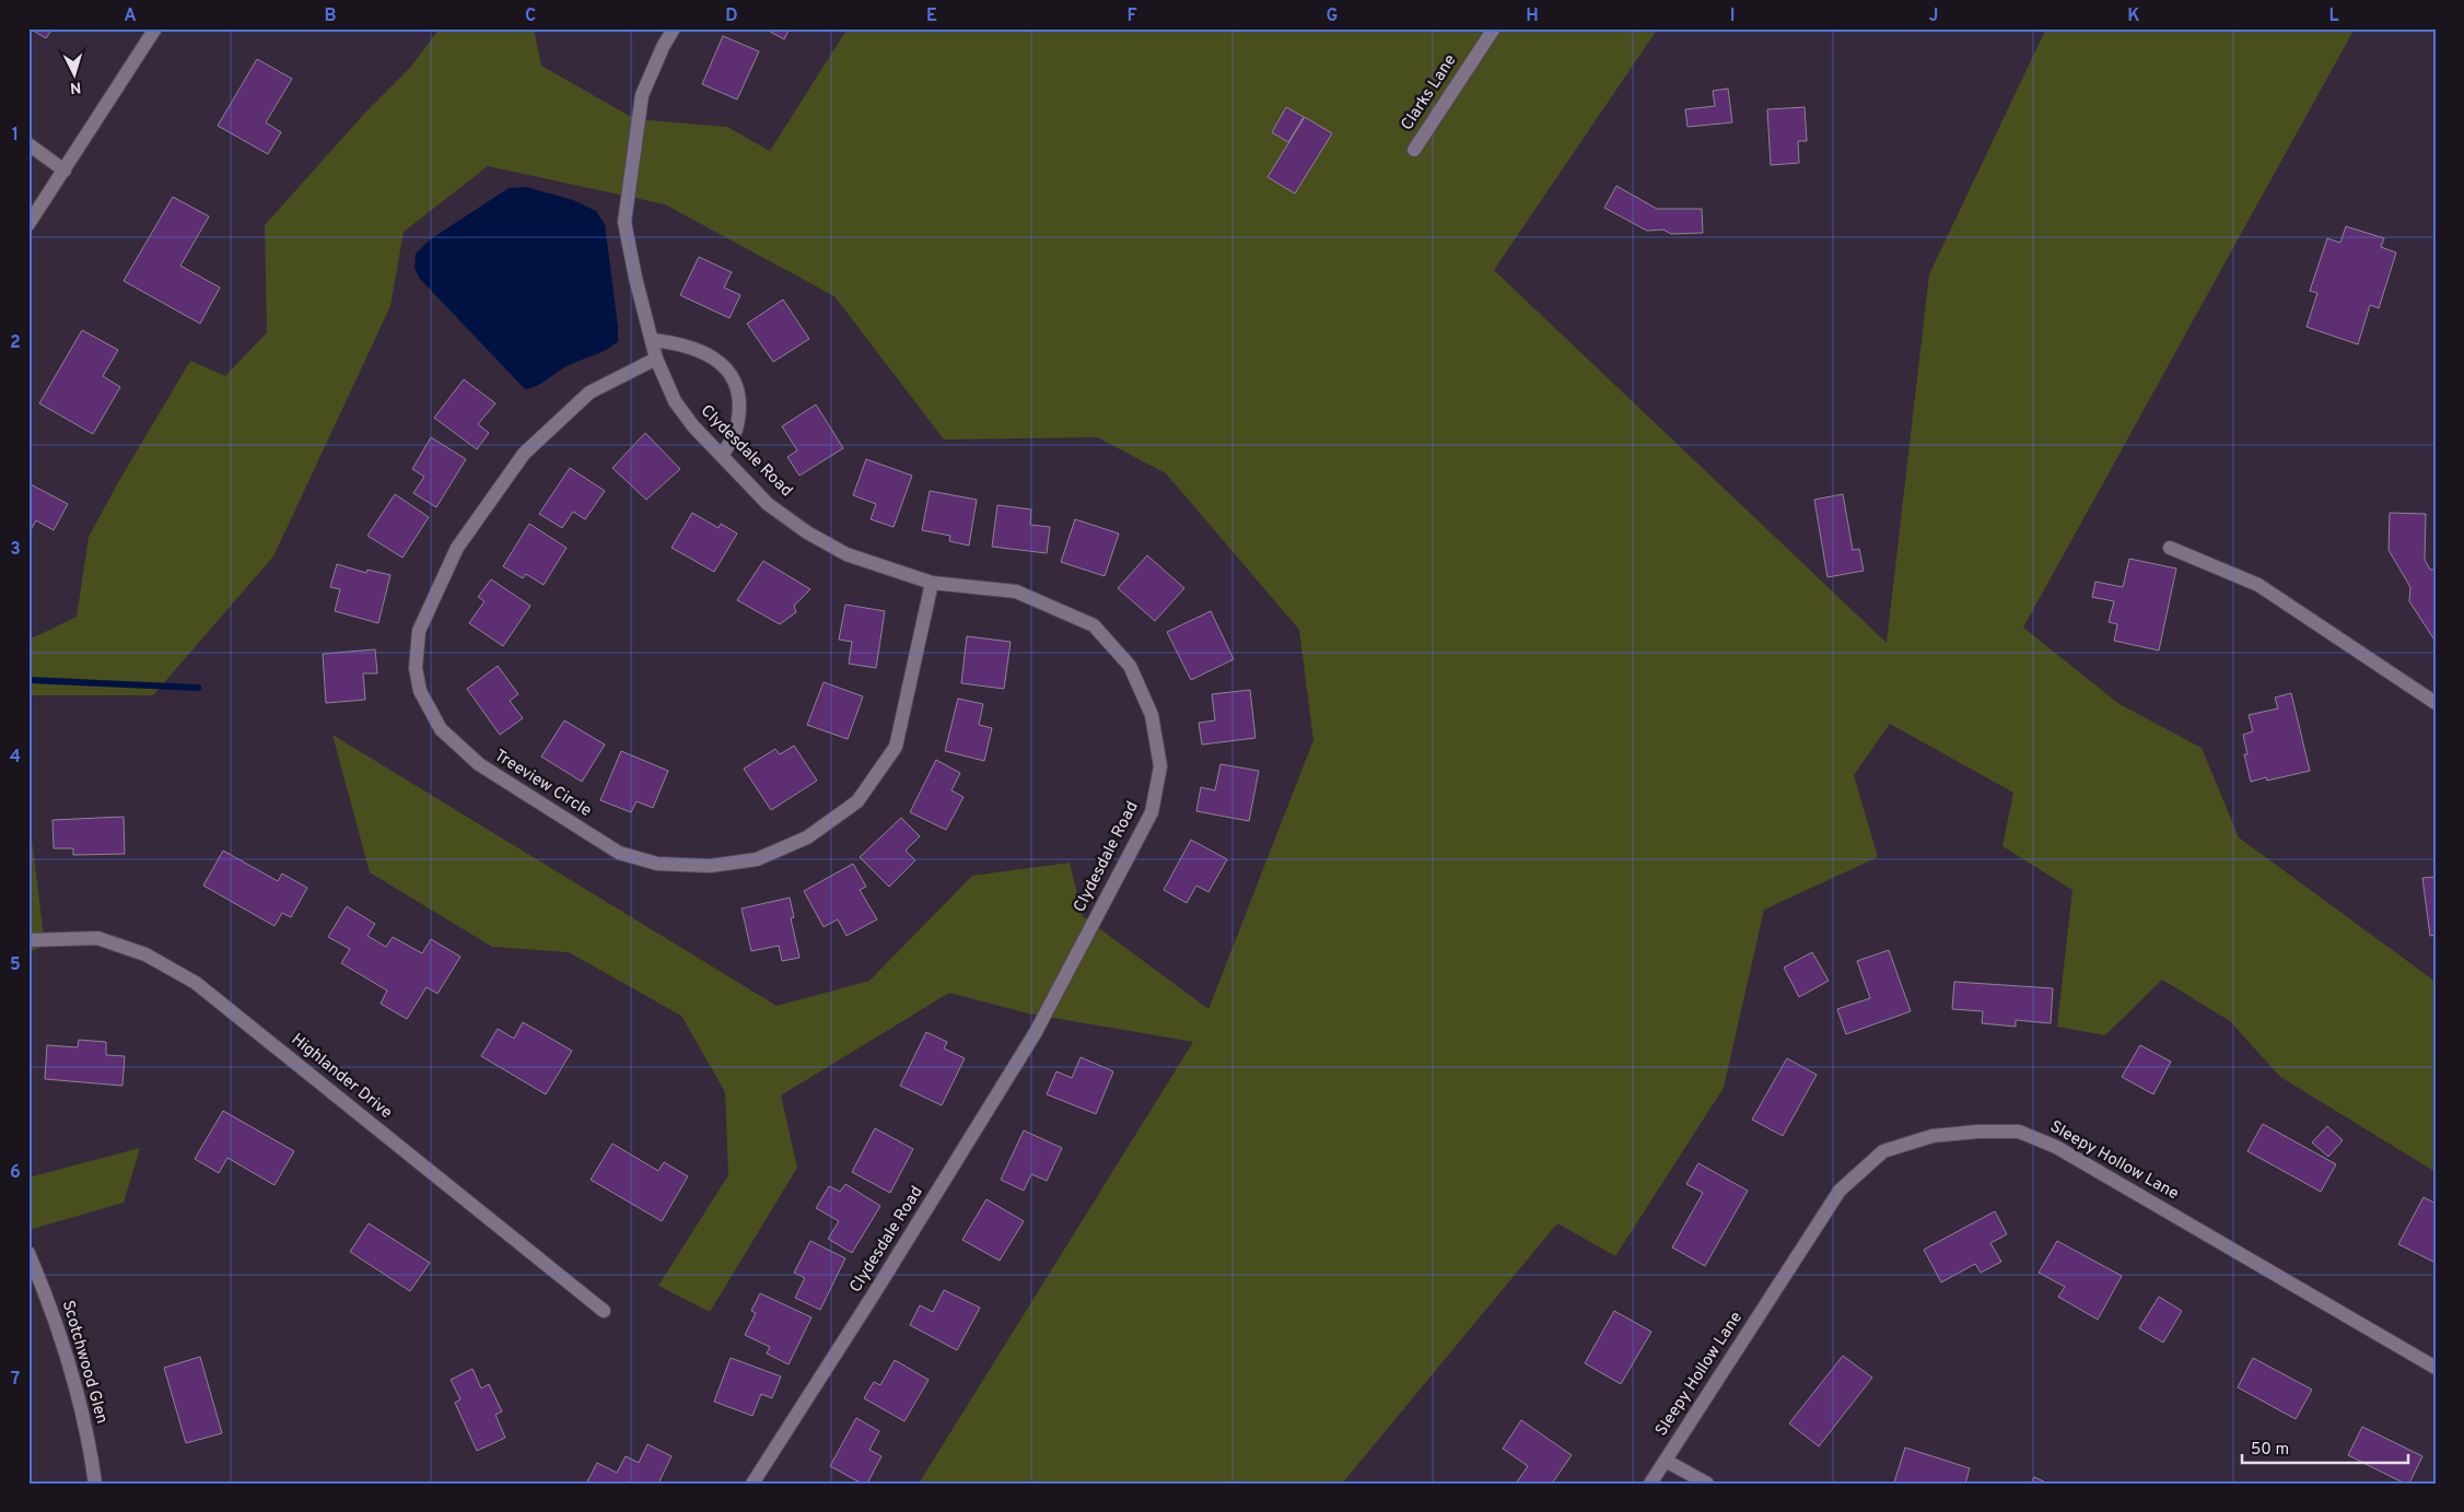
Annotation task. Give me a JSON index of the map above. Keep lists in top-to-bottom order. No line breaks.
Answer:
{"streets":{"street":["Clarks Lane","Clydesdale Road","Treeview Circle","Highlander Drive","Sleepy Hollow Lane","Scotchwood Glen"]},"crossings":[["Clydesdale Road","Treeview Circle"]],"scale_bar":"50 m","north":"bottom","grid":{"columns":["A","B","C","D","E","F","G","H","I","J","K","L"],"rows":["1","2","3","4","5","6","7"]}}
